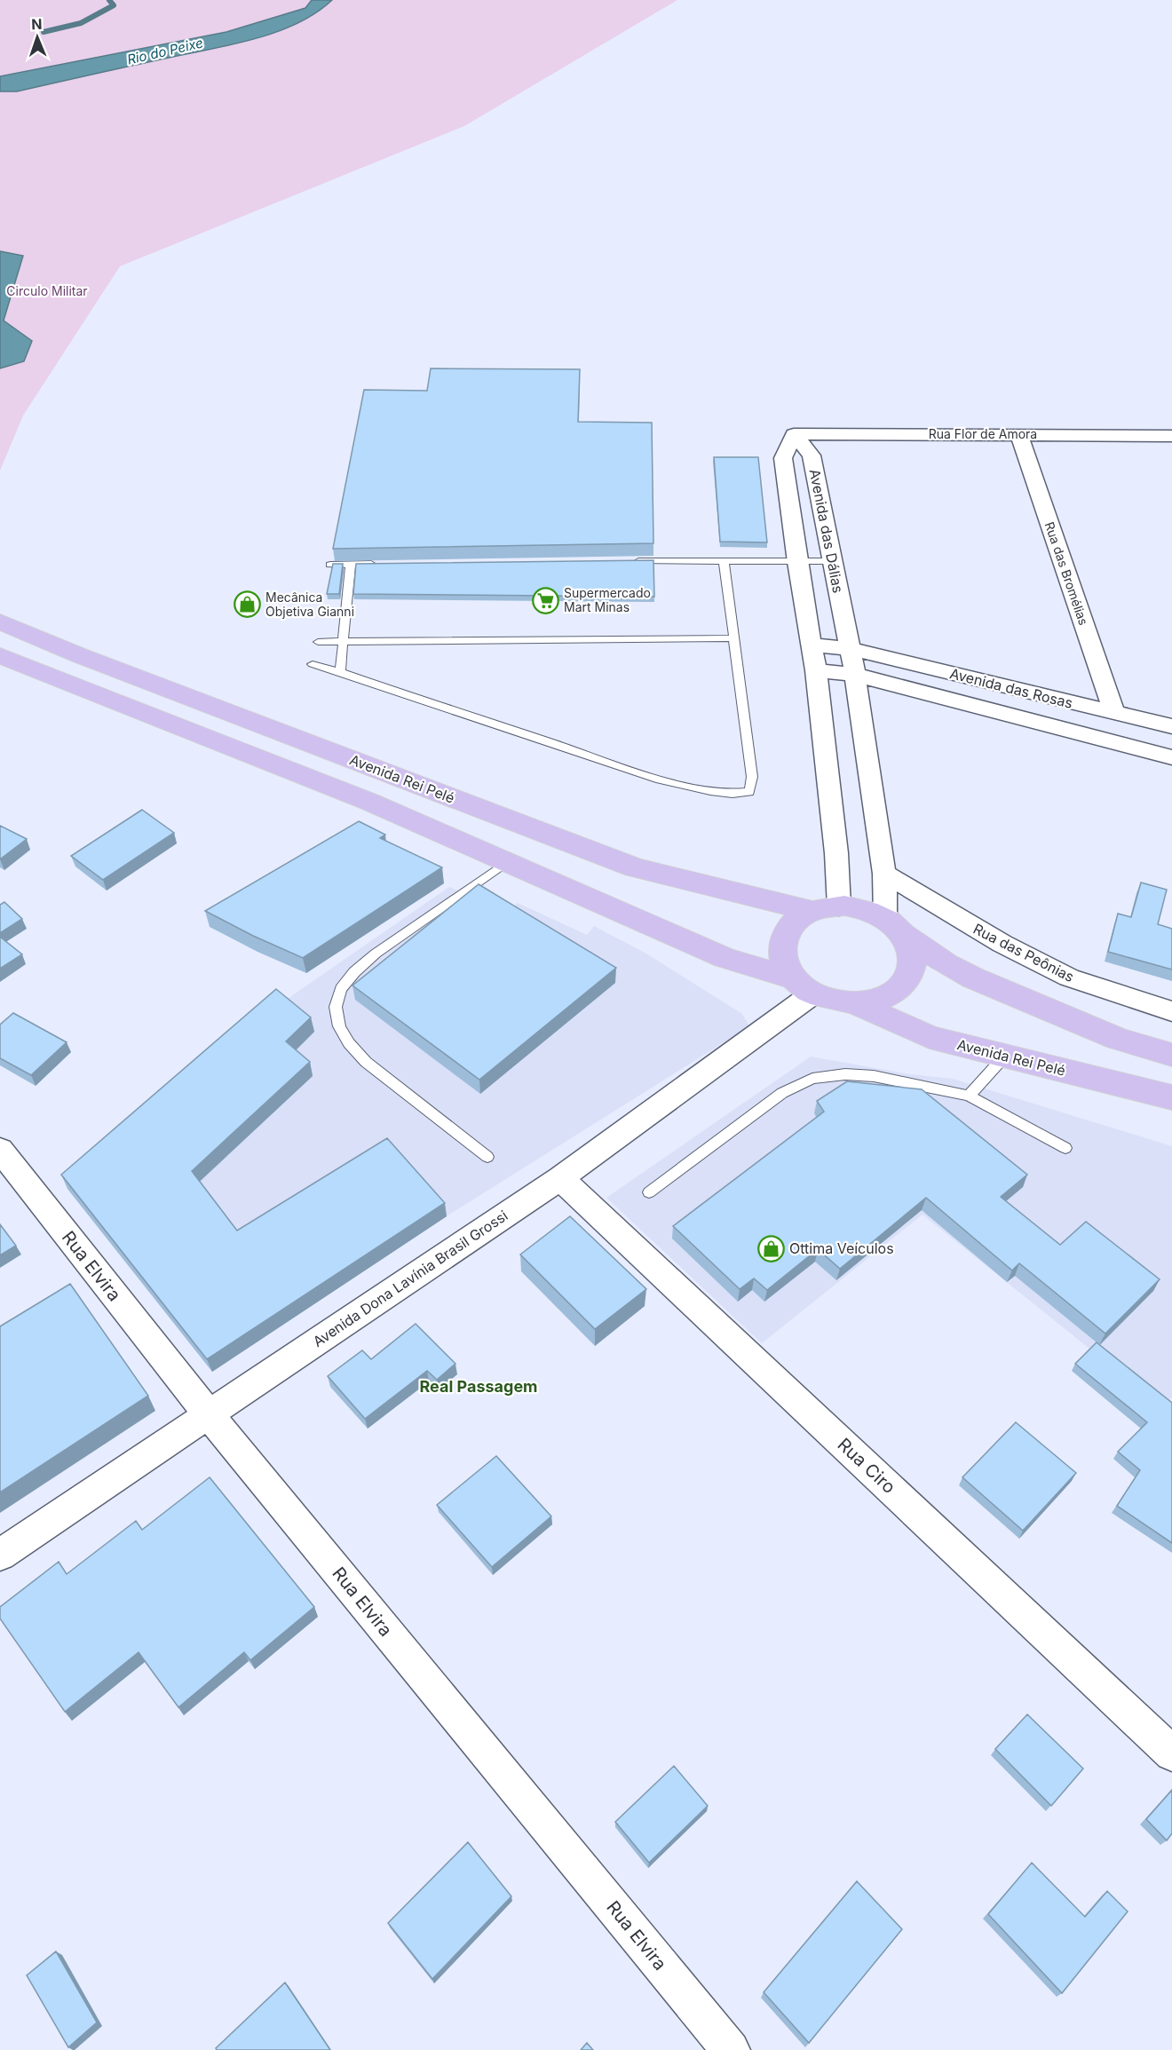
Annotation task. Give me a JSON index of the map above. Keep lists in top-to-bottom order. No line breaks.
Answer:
{"streets":{"main road":["Avenida Rei Pelé"],"street":["Rua Flor de Amora","Avenida das Dálias","Rua das Bromélias","Avenida das Rosas","Rua das Peônias","Rua Elvira","Avenida Dona Lavínia Brasil Grossi","Rua Ciro"]},"crossings":[["Rua Flor de Amora","Avenida das Dálias"],["Rua Flor de Amora","Rua das Bromélias"],["Avenida das Dálias","Avenida das Rosas"],["Avenida das Dálias","Avenida Rei Pelé"],["Avenida das Dálias","Rua das Peônias"],["Avenida das Dálias","Avenida Dona Lavínia Brasil Grossi"],["Rua das Bromélias","Avenida das Rosas"],["Avenida Rei Pelé","Avenida Dona Lavínia Brasil Grossi"],["Rua Elvira","Avenida Dona Lavínia Brasil Grossi"],["Avenida Dona Lavínia Brasil Grossi","Rua Ciro"]],"districts":["Real Passagem"],"water":["Rio do Peixe"],"parks":["Circulo Militar"],"places":{"supermarket":["Supermercado Mart Minas"],"shop":["Mecânica Objetiva Gianni","Ottima Veículos"]},"north":"top"}
